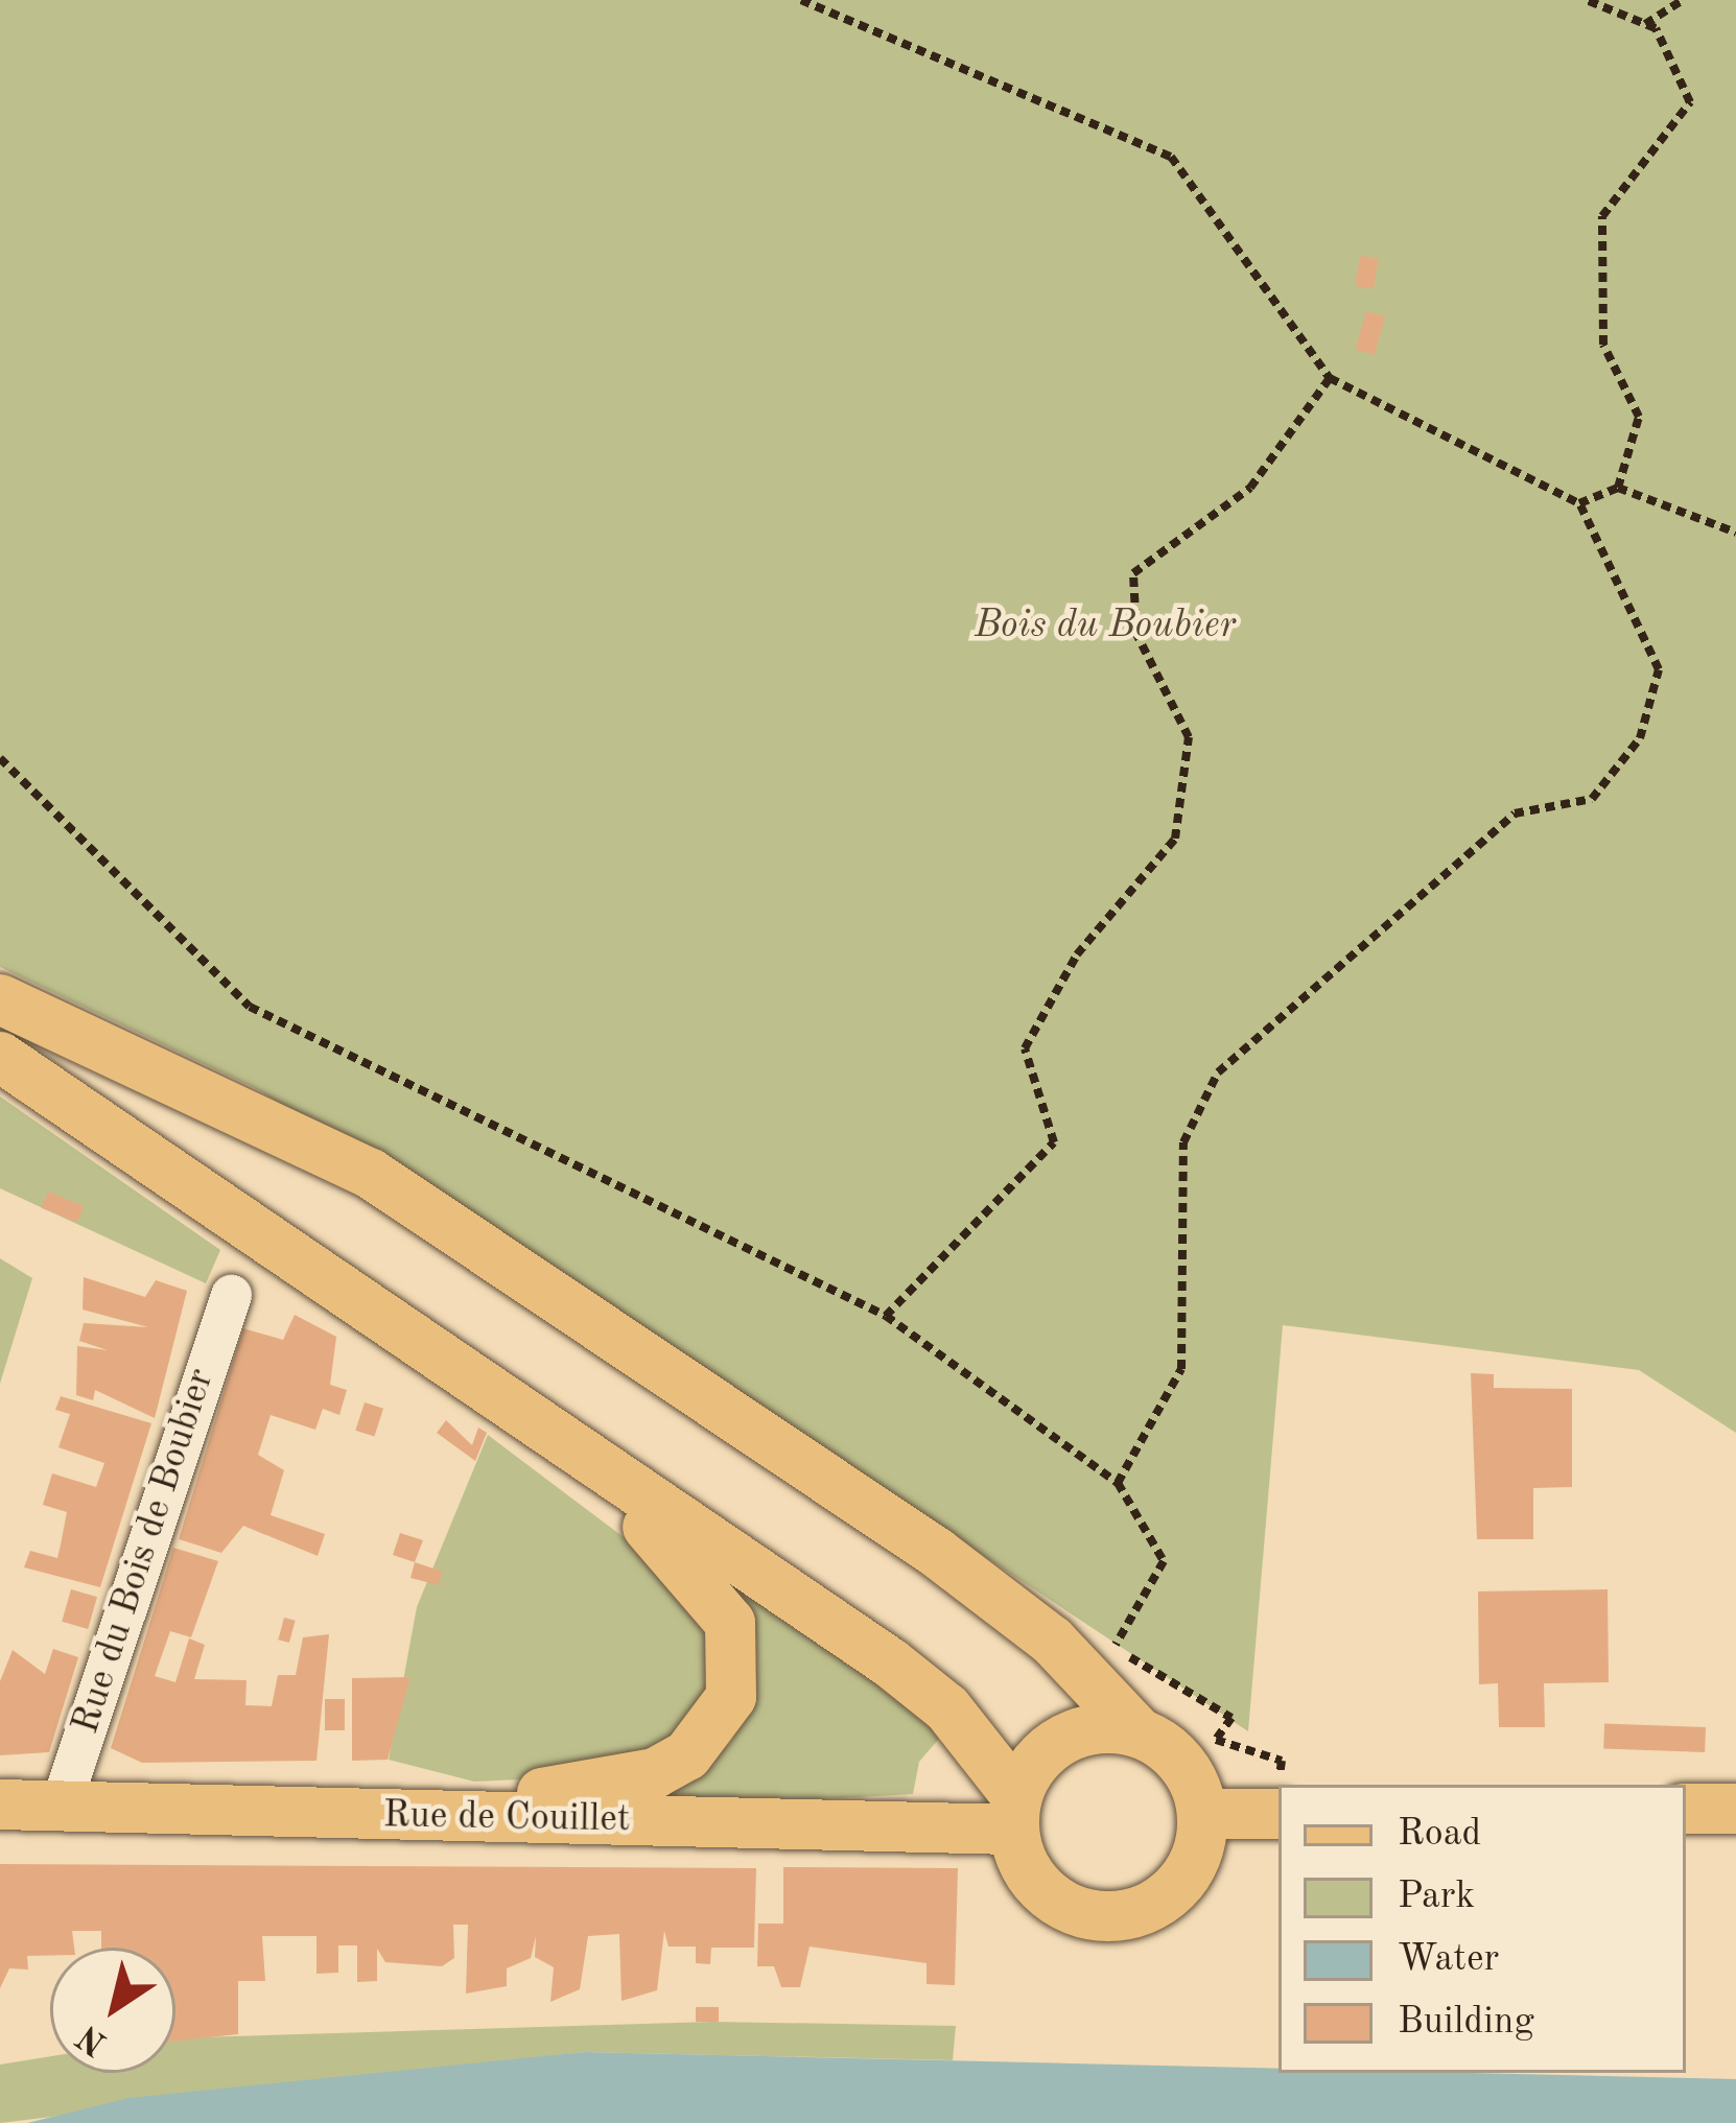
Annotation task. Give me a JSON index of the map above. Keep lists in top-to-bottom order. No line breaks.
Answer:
{"streets":{"main road":["Rue de Couillet"],"street":["Rue du Bois de Boubier"]},"crossings":[["Rue du Bois de Boubier","Rue de Couillet"]],"parks":["Bois du Boubier"],"legend":["Road","Park","Water","Building"],"north":"bottom left"}
